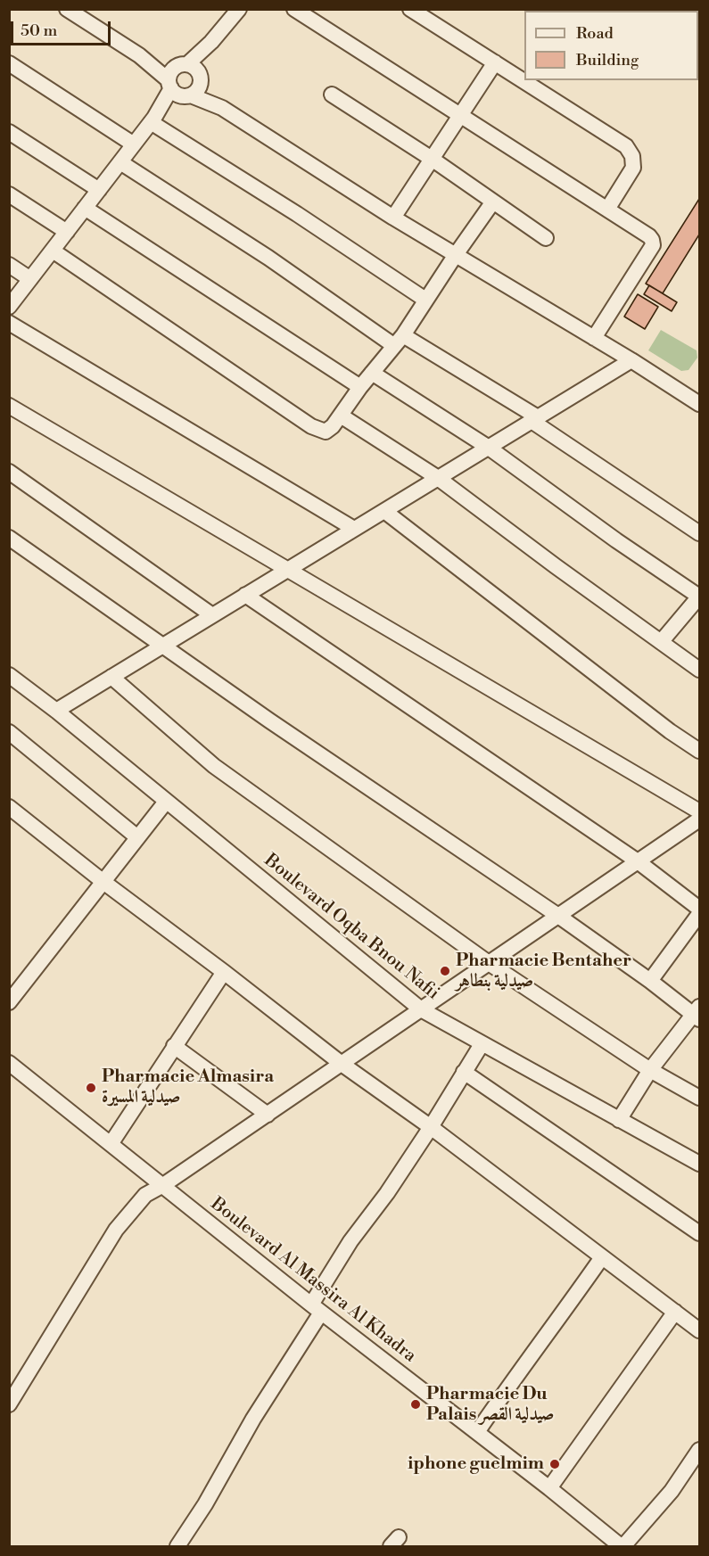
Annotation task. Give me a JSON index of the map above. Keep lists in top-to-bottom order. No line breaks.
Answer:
{"streets":{"street":["Boulevard Oqba Bnou Nafii","Boulevard Al Massira Al Khadra"]},"places":["Pharmacie Bentaher صيدلية بنطاهر","Pharmacie Almasira صيدلية المسيرة","Pharmacie Du Palais صيدلية القصر","iphone guelmim"],"legend":["Road","Building"],"scale_bar":"50 m"}
